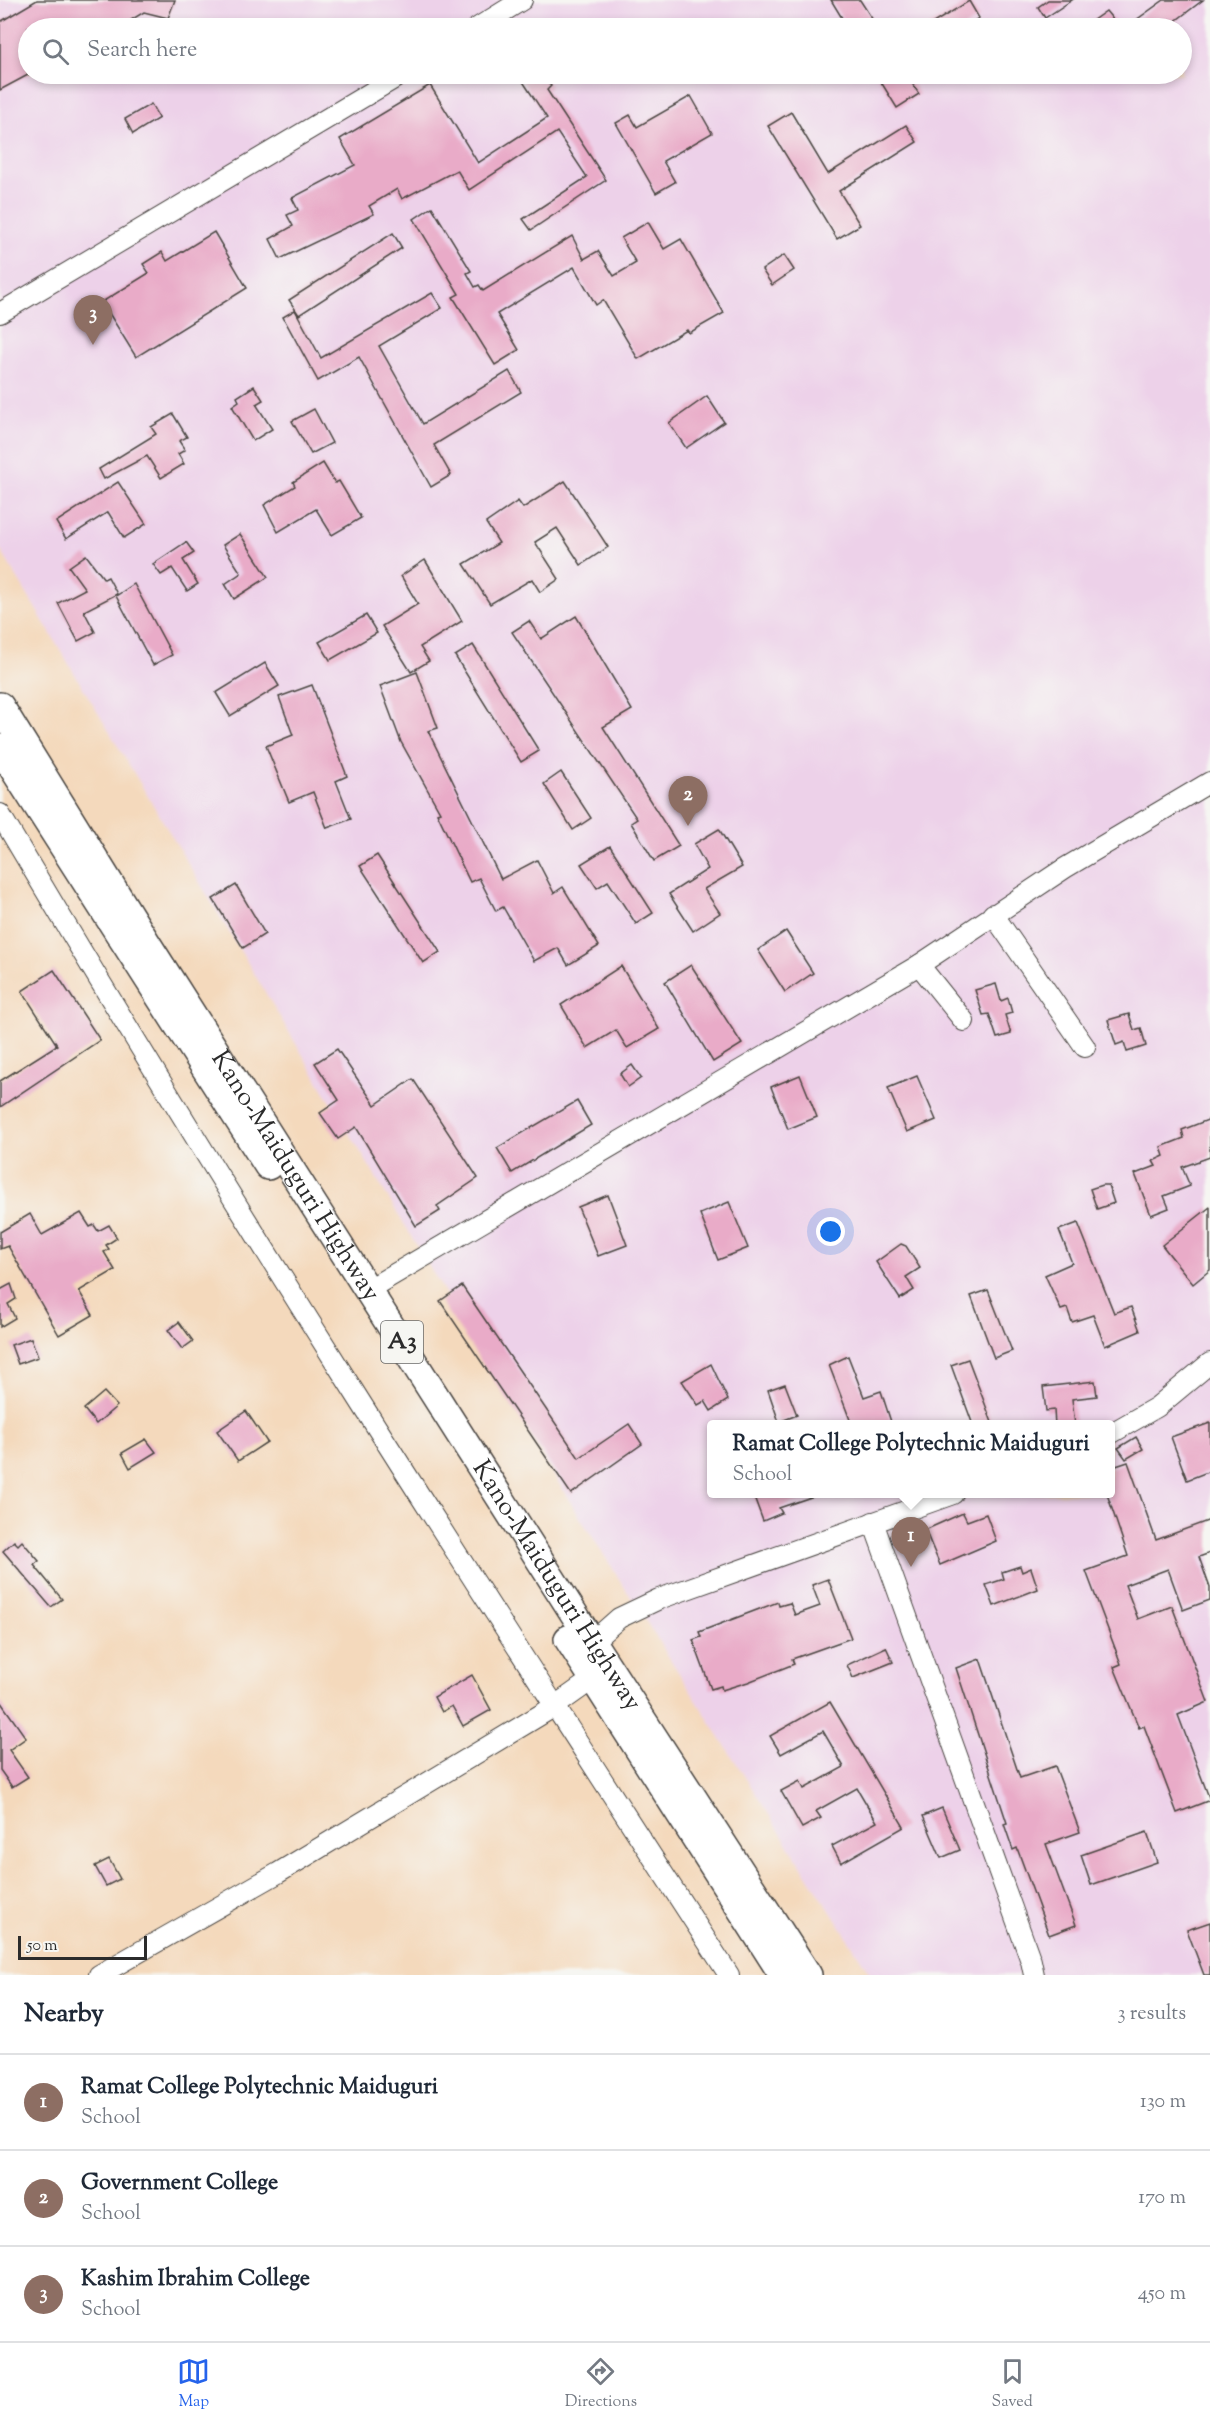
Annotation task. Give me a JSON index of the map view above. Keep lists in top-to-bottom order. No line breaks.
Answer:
{"streets":{"highway":["Kano-Maiduguri Highway","A3"]},"scale_bar":"50 m","page":{"search":"Search here","pins":["3","2","1"],"popup":["Ramat College Polytechnic Maiduguri","School"],"scale":"50 m","heading":["Nearby","3 results"],"list":[{"mark":"1","name":"Ramat College Polytechnic Maiduguri","note":"School","value":"130 m"},{"mark":"2","name":"Government College","note":"School","value":"170 m"},{"mark":"3","name":"Kashim Ibrahim College","note":"School","value":"450 m"}],"nav":["Map","Directions","Saved"]}}
